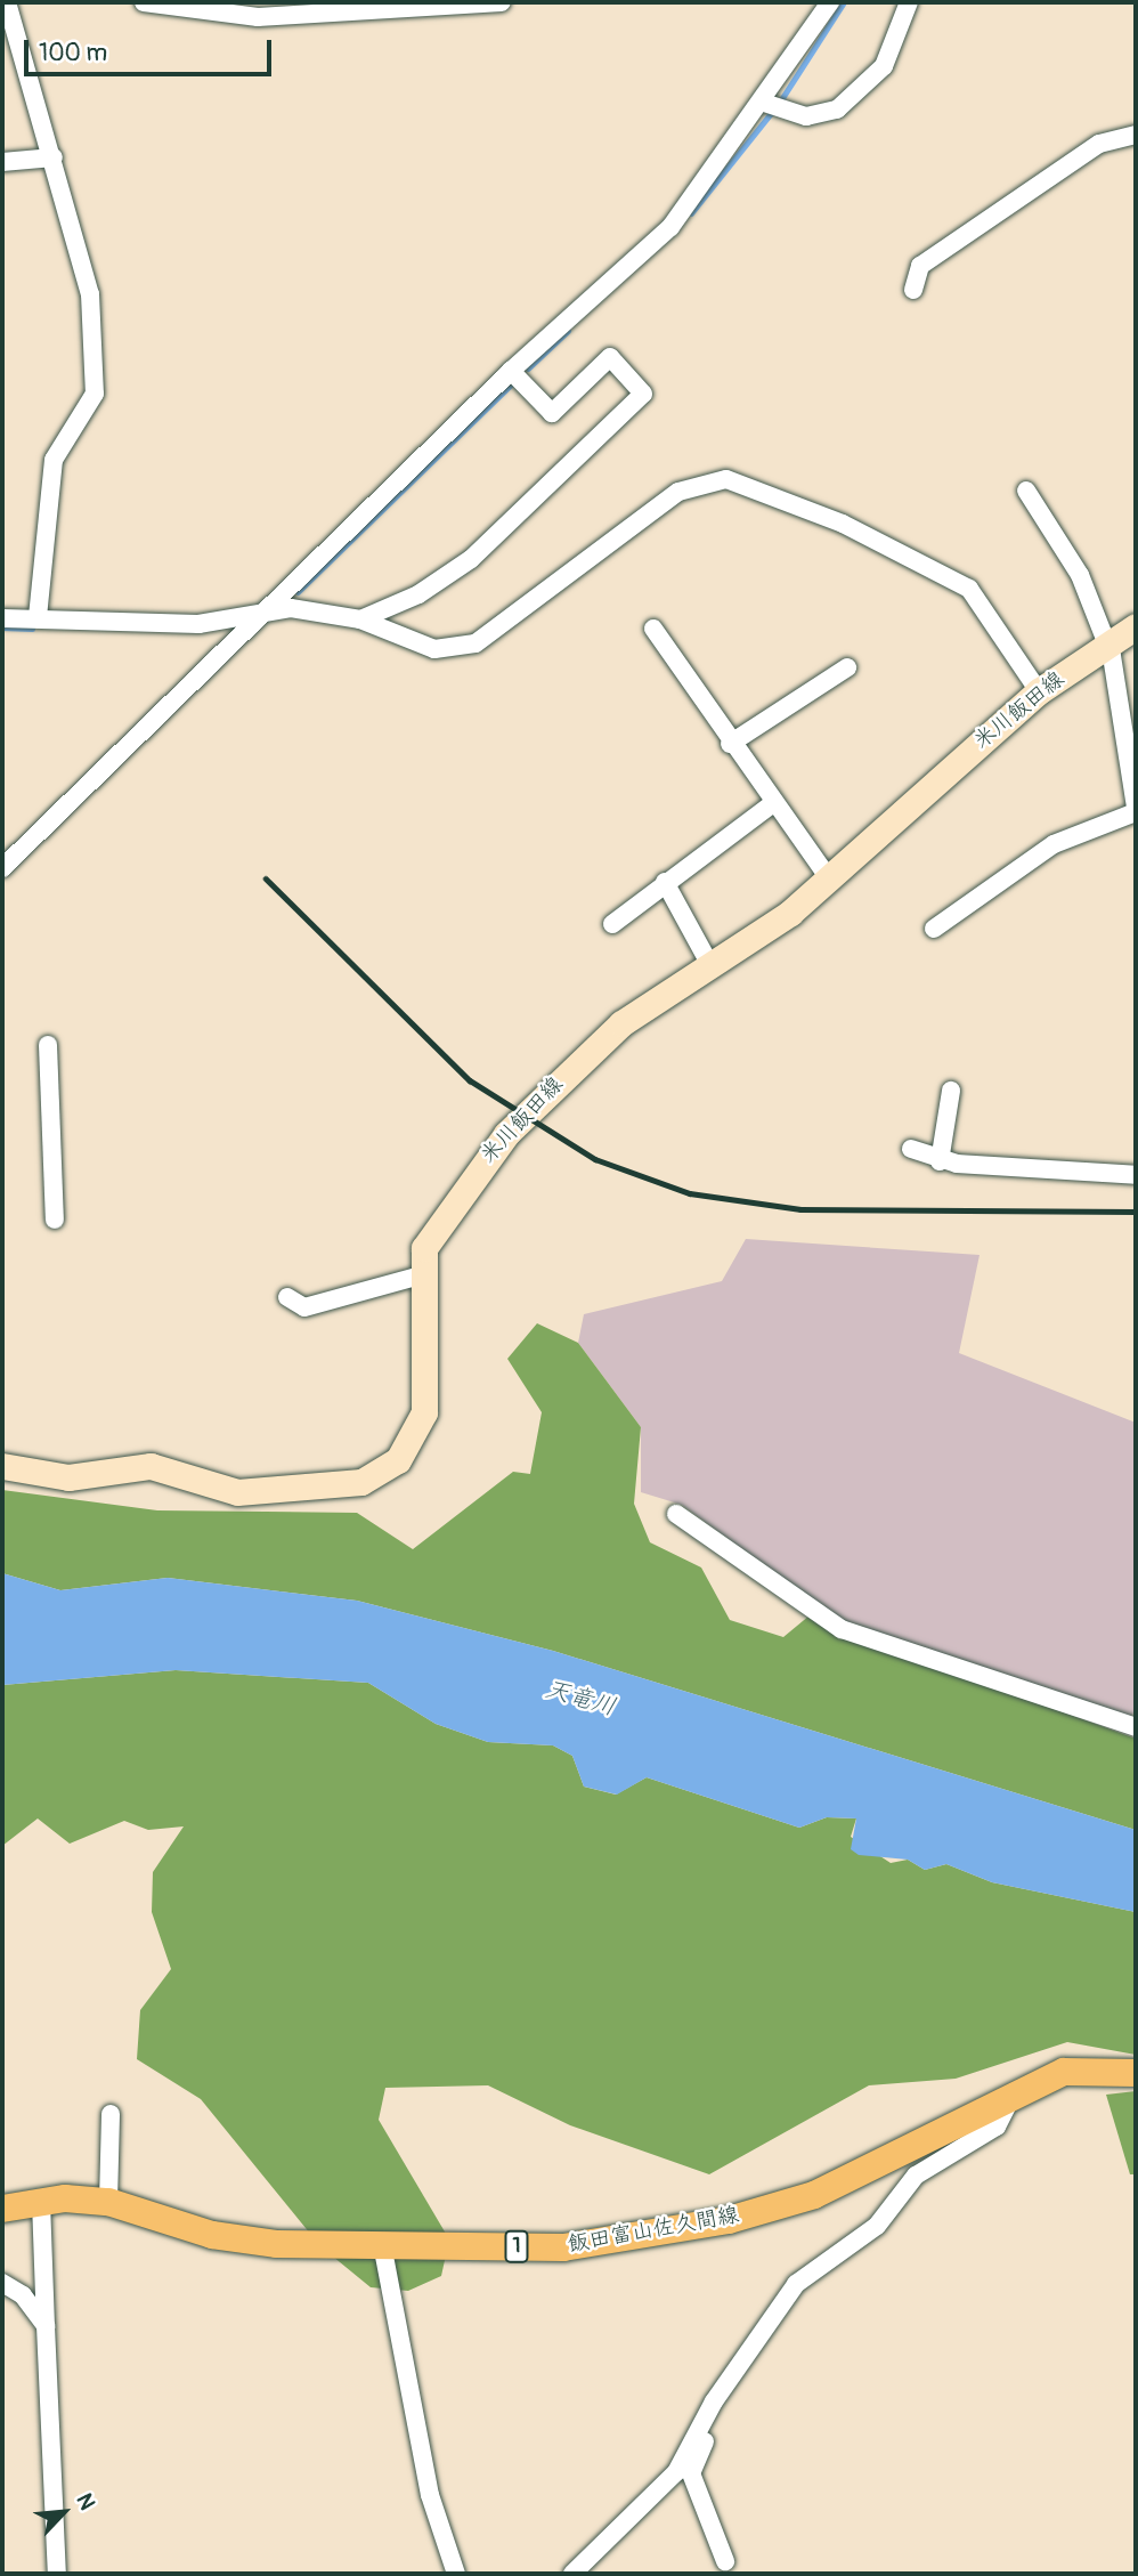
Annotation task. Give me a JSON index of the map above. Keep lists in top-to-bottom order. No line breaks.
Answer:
{"streets":{"main road":["米川飯田線","飯田富山佐久間線","1"]},"water":["天竜川"],"scale_bar":"100 m","north":"top right"}
